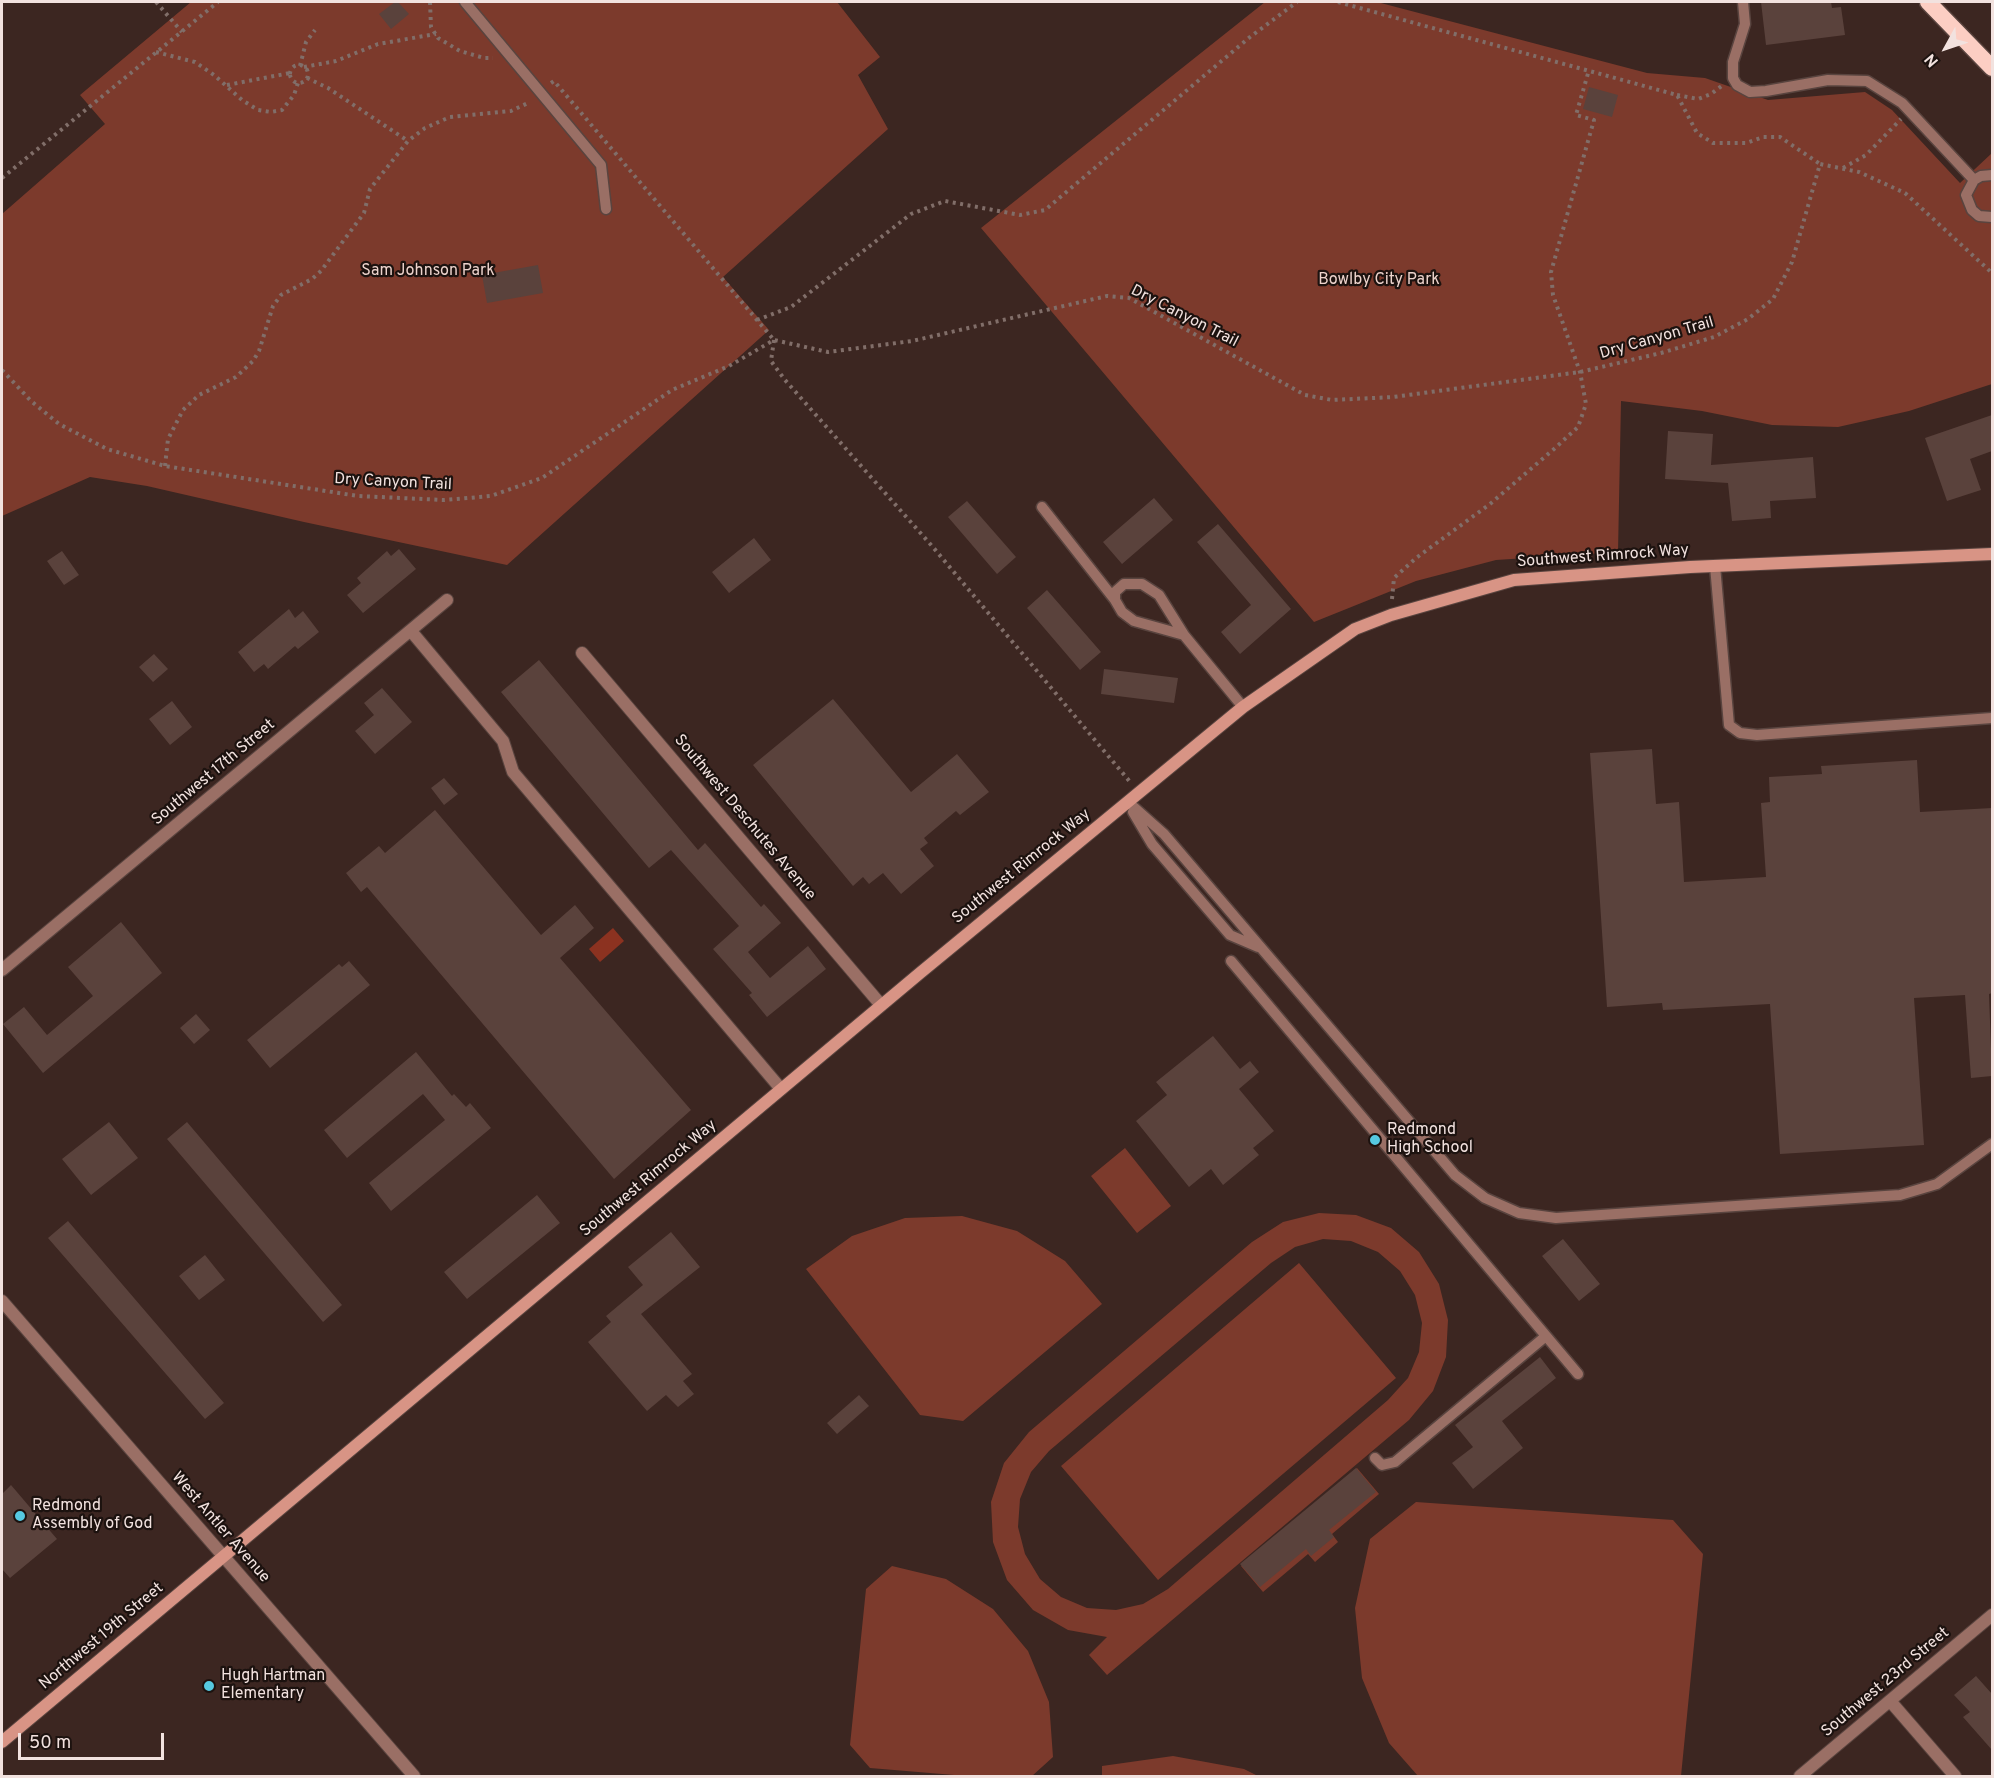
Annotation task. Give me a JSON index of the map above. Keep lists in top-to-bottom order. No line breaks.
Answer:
{"streets":{"main road":["Southwest Rimrock Way","Northwest 19th Street"],"street":["Southwest 17th Street","Southwest Deschutes Avenue","West Antler Avenue","Southwest 23rd Street"],"path":["Dry Canyon Trail"]},"crossings":[["Dry Canyon Trail","Southwest Rimrock Way"],["Southwest Rimrock Way","Southwest Deschutes Avenue"],["Southwest Rimrock Way","West Antler Avenue"],["Southwest Rimrock Way","Northwest 19th Street"],["West Antler Avenue","Northwest 19th Street"]],"parks":["Sam Johnson Park","Bowlby City Park"],"places":["Redmond High School","Redmond Assembly of God","Hugh Hartman Elementary"],"scale_bar":"50 m","north":"bottom left"}
